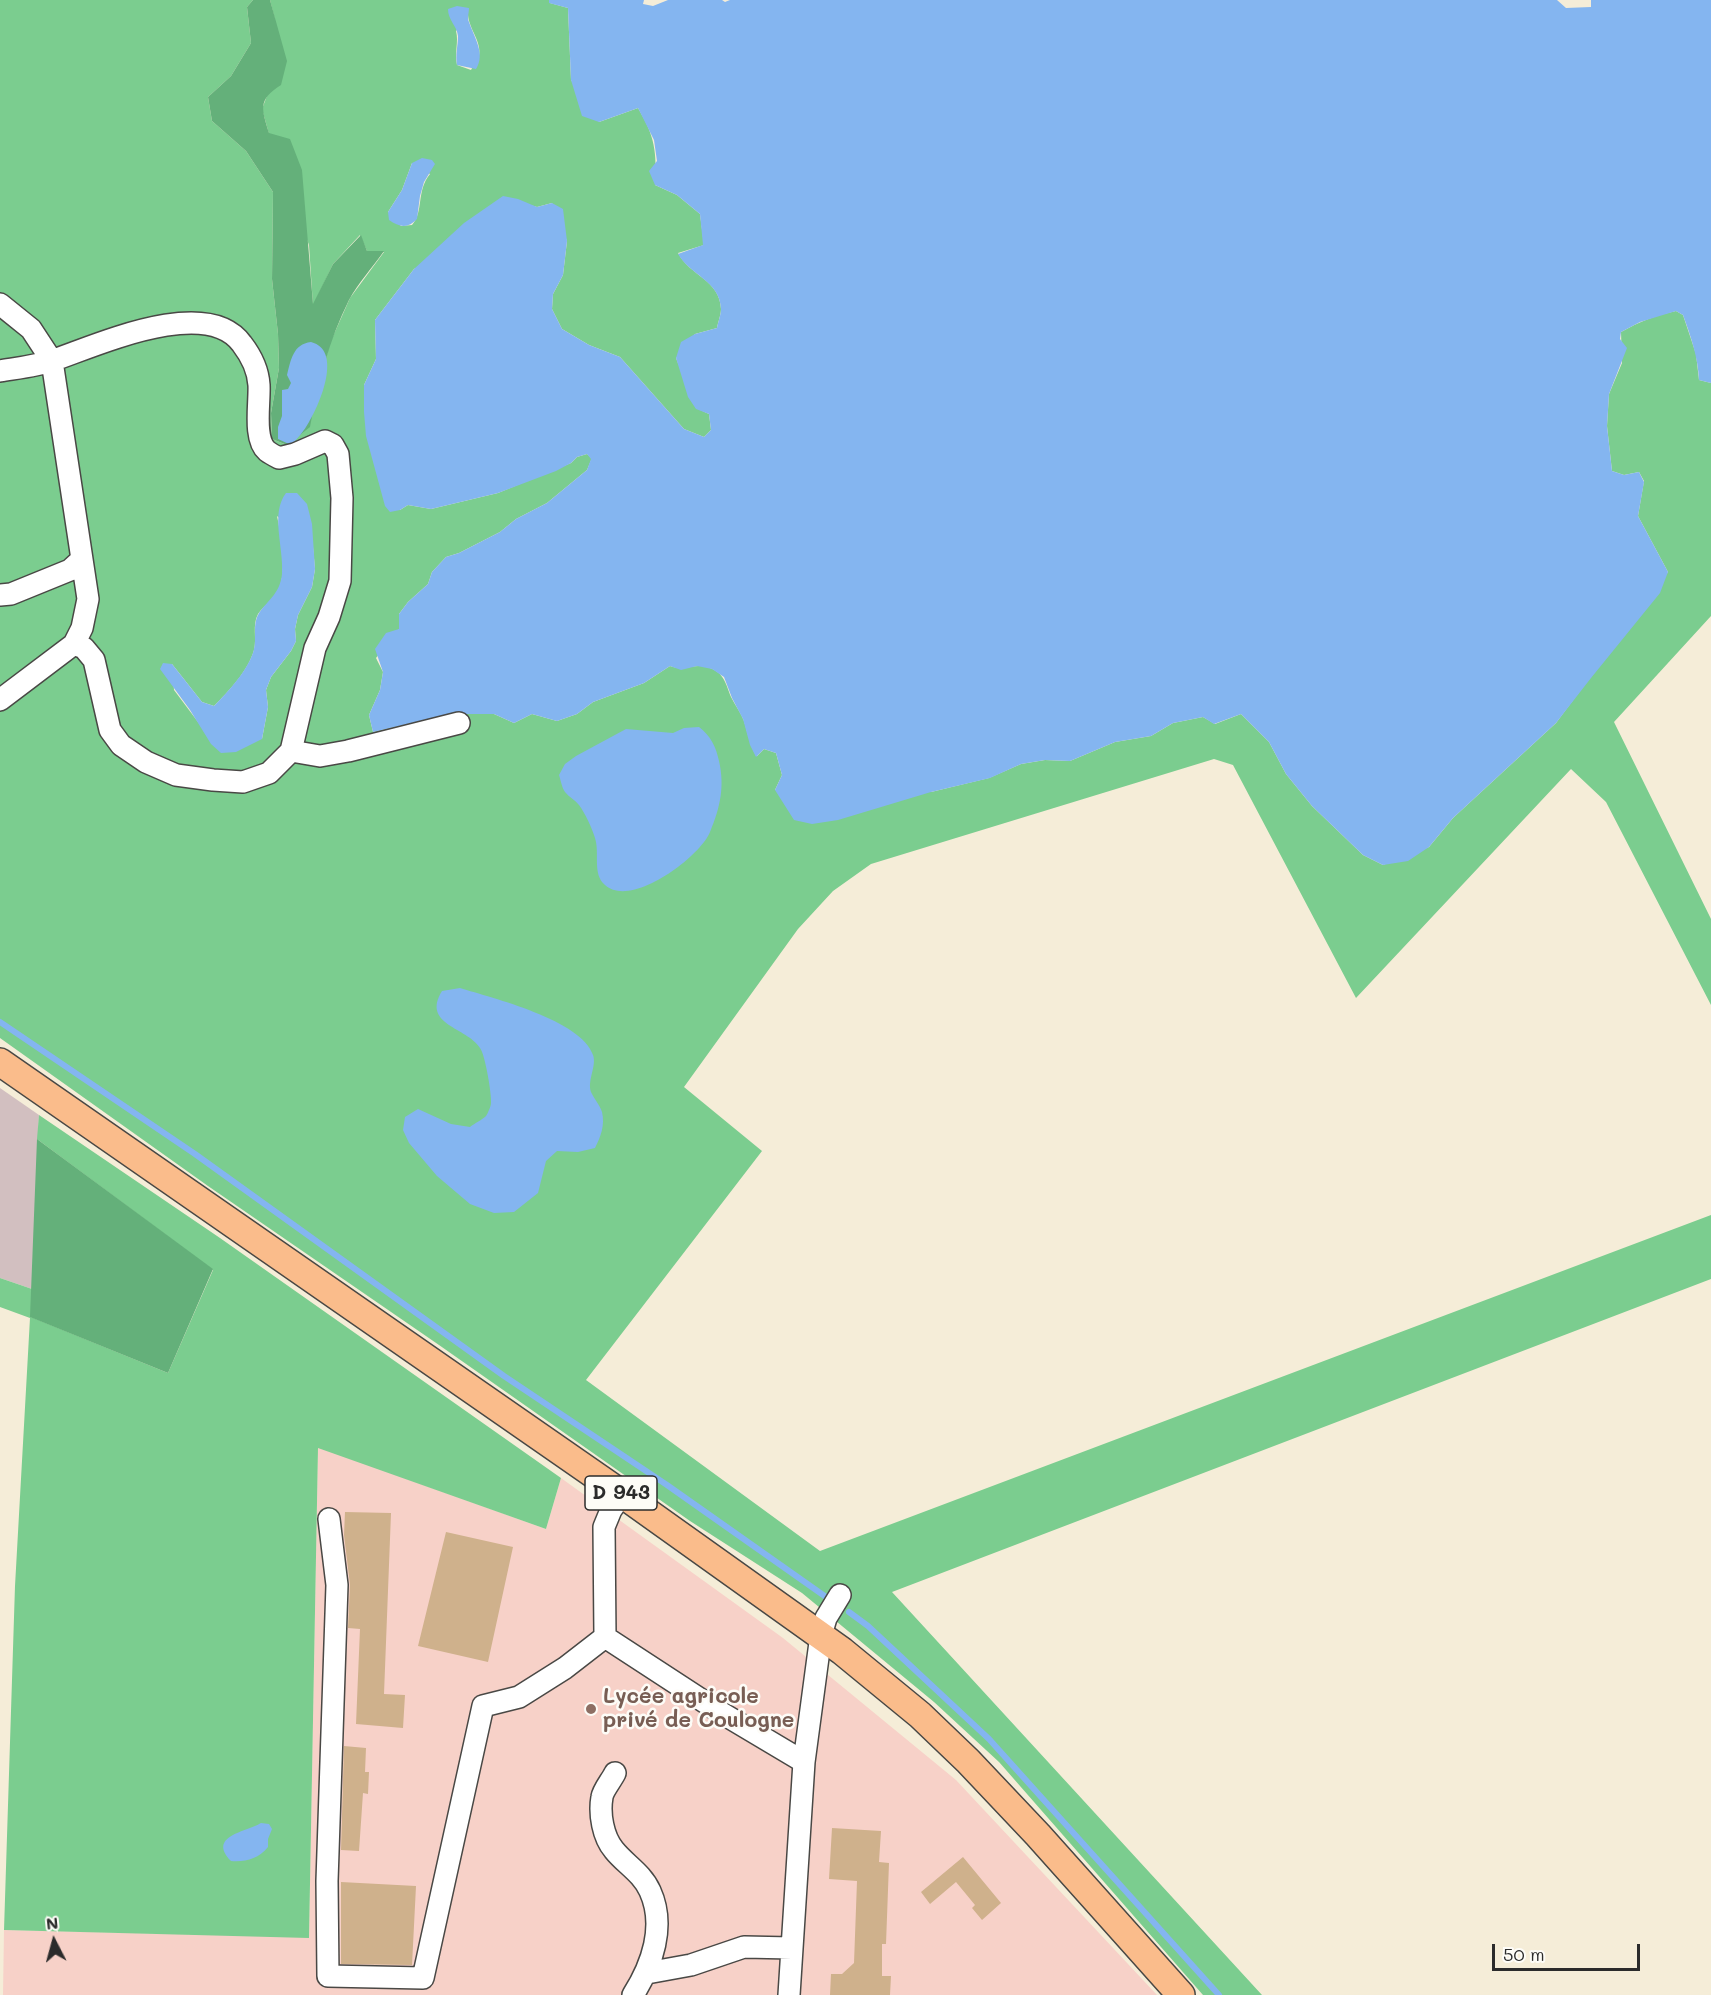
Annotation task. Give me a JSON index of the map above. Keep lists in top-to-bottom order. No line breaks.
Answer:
{"streets":{"main road":["D 943"]},"places":["Lycée agricole privé de Coulogne"],"scale_bar":"50 m","north":"top"}
